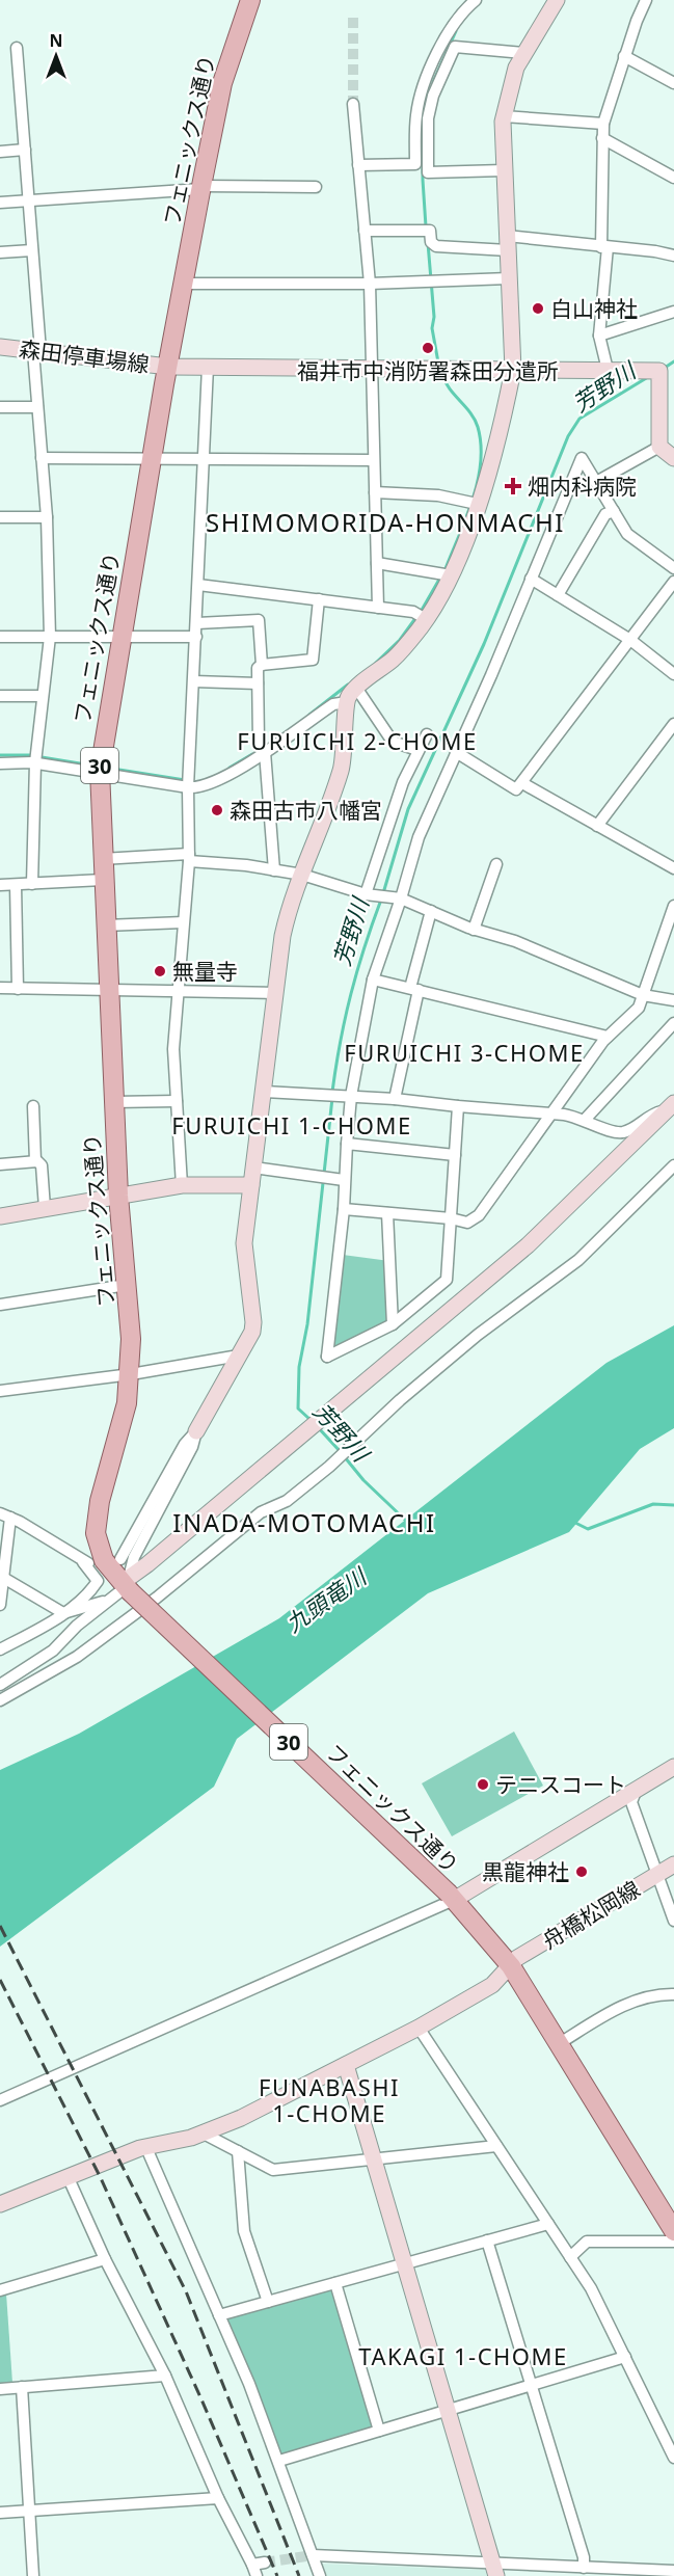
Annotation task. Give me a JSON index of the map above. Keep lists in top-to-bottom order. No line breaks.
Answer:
{"streets":{"main road":["フェニックス通り","30"],"street":["森田停車場線","舟橋松岡線"]},"crossings":[["フェニックス通り","森田停車場線"],["フェニックス通り","舟橋松岡線"]],"districts":["SHIMOMORIDA-HONMACHI","FURUICHI 2-CHOME","FURUICHI 3-CHOME","FURUICHI 1-CHOME","INADA-MOTOMACHI","FUNABASHI 1-CHOME","TAKAGI 1-CHOME"],"water":["芳野川","九頭竜川"],"places":{"other":["白山神社","福井市中消防署森田分遣所","森田古市八幡宮","無量寺","テニスコート","黒龍神社"],"health":["畑内科病院"]},"north":"top"}
